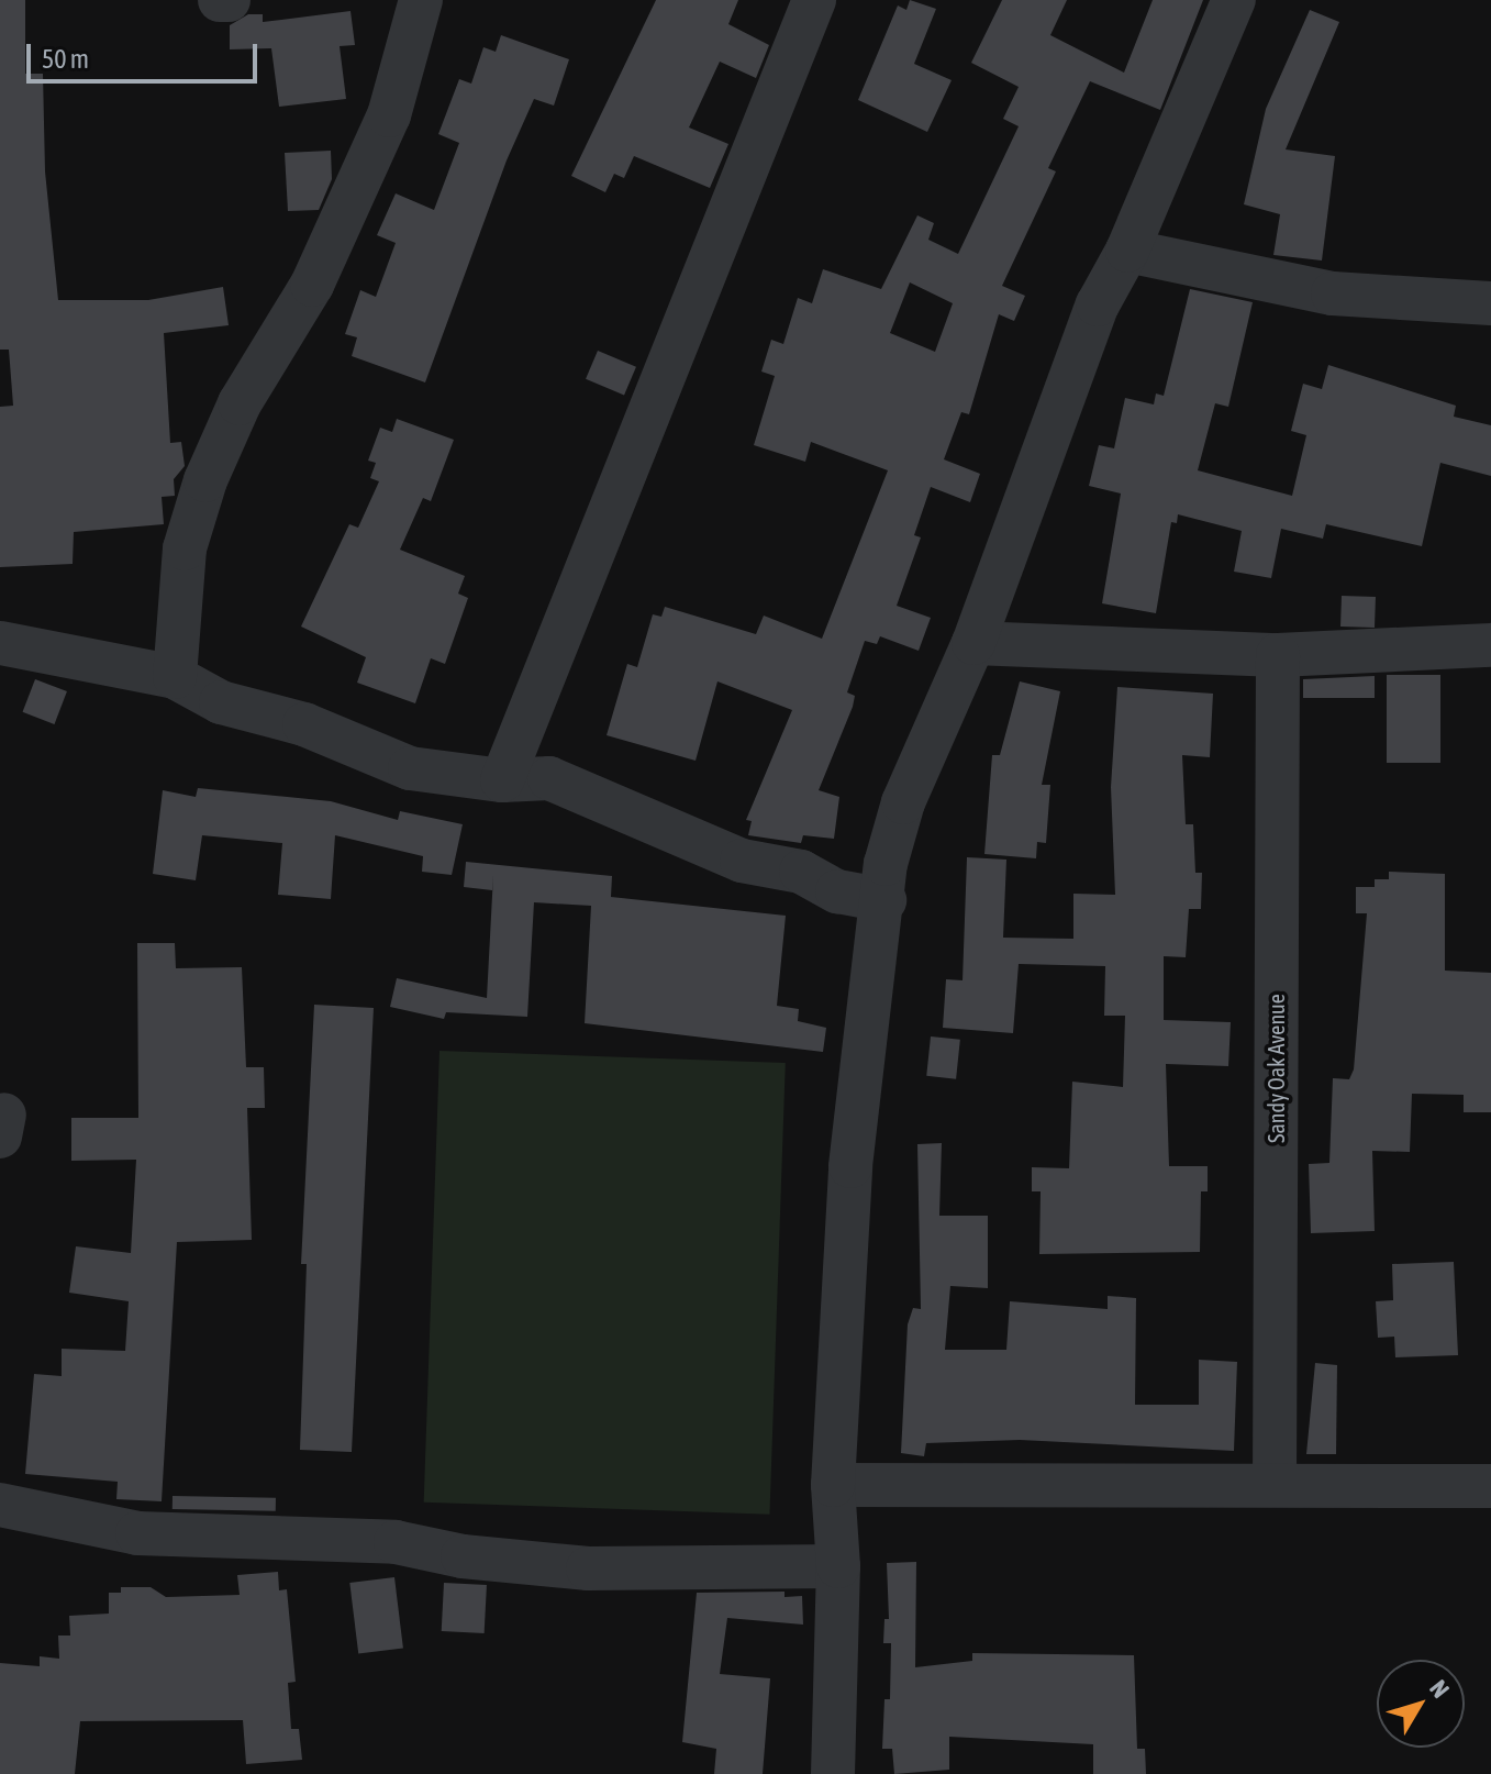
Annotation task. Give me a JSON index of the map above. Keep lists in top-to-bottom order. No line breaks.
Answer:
{"streets":{"street":["Sandy Oak Avenue"]},"scale_bar":"50 m","north":"top right"}
